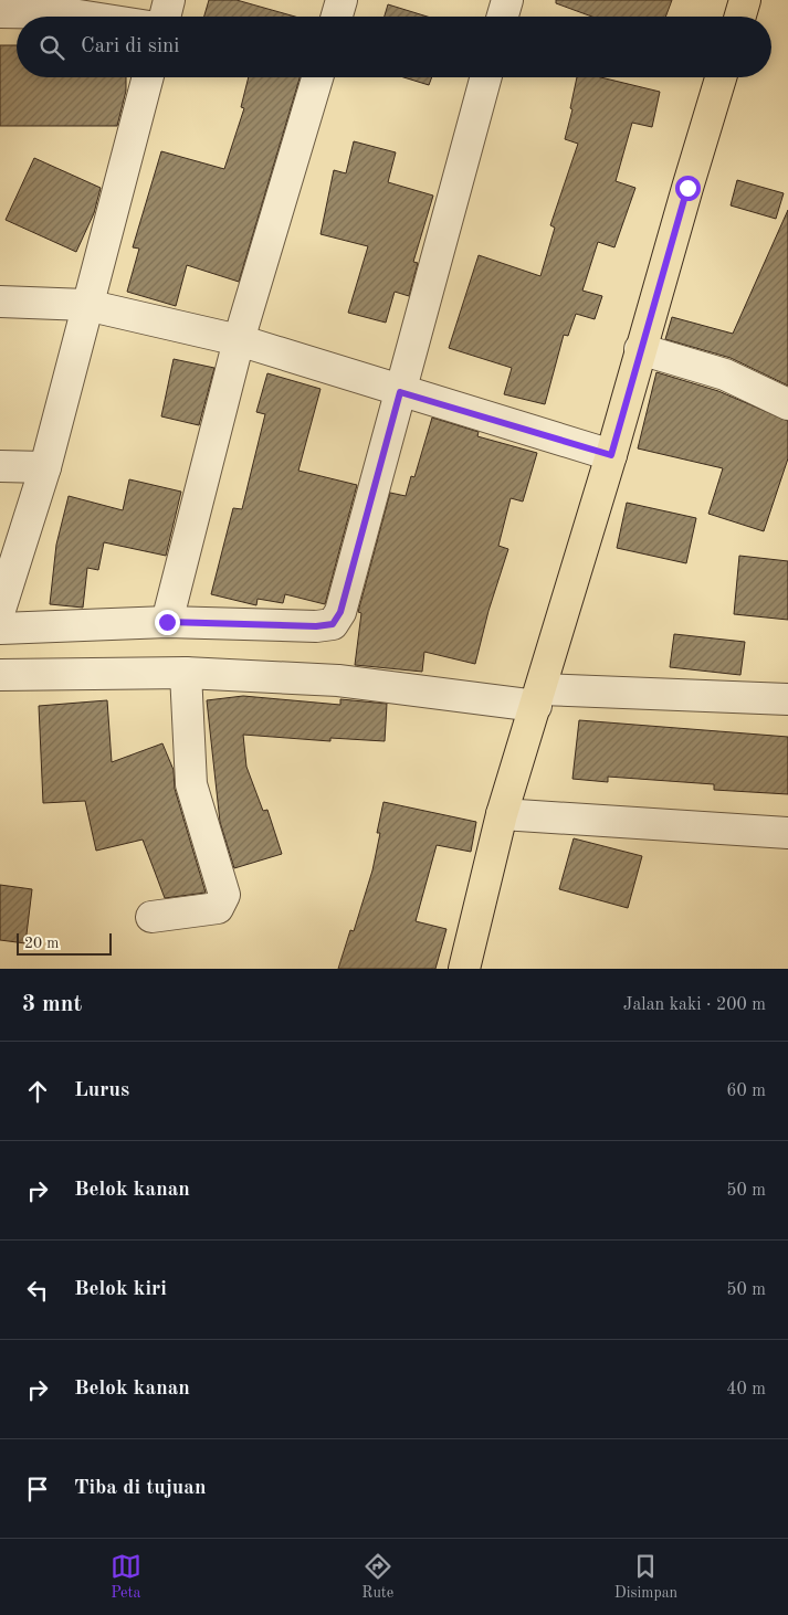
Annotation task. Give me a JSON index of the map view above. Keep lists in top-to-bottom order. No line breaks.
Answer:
{"scale_bar":"20 m","page":{"search":"Cari di sini","scale":"20 m","heading":["3 mnt","Jalan kaki · 200 m"],"list":[["Lurus","60 m"],["Belok kanan","50 m"],["Belok kiri","50 m"],["Belok kanan","40 m"],"Tiba di tujuan"],"nav":["Peta","Rute","Disimpan"]}}
